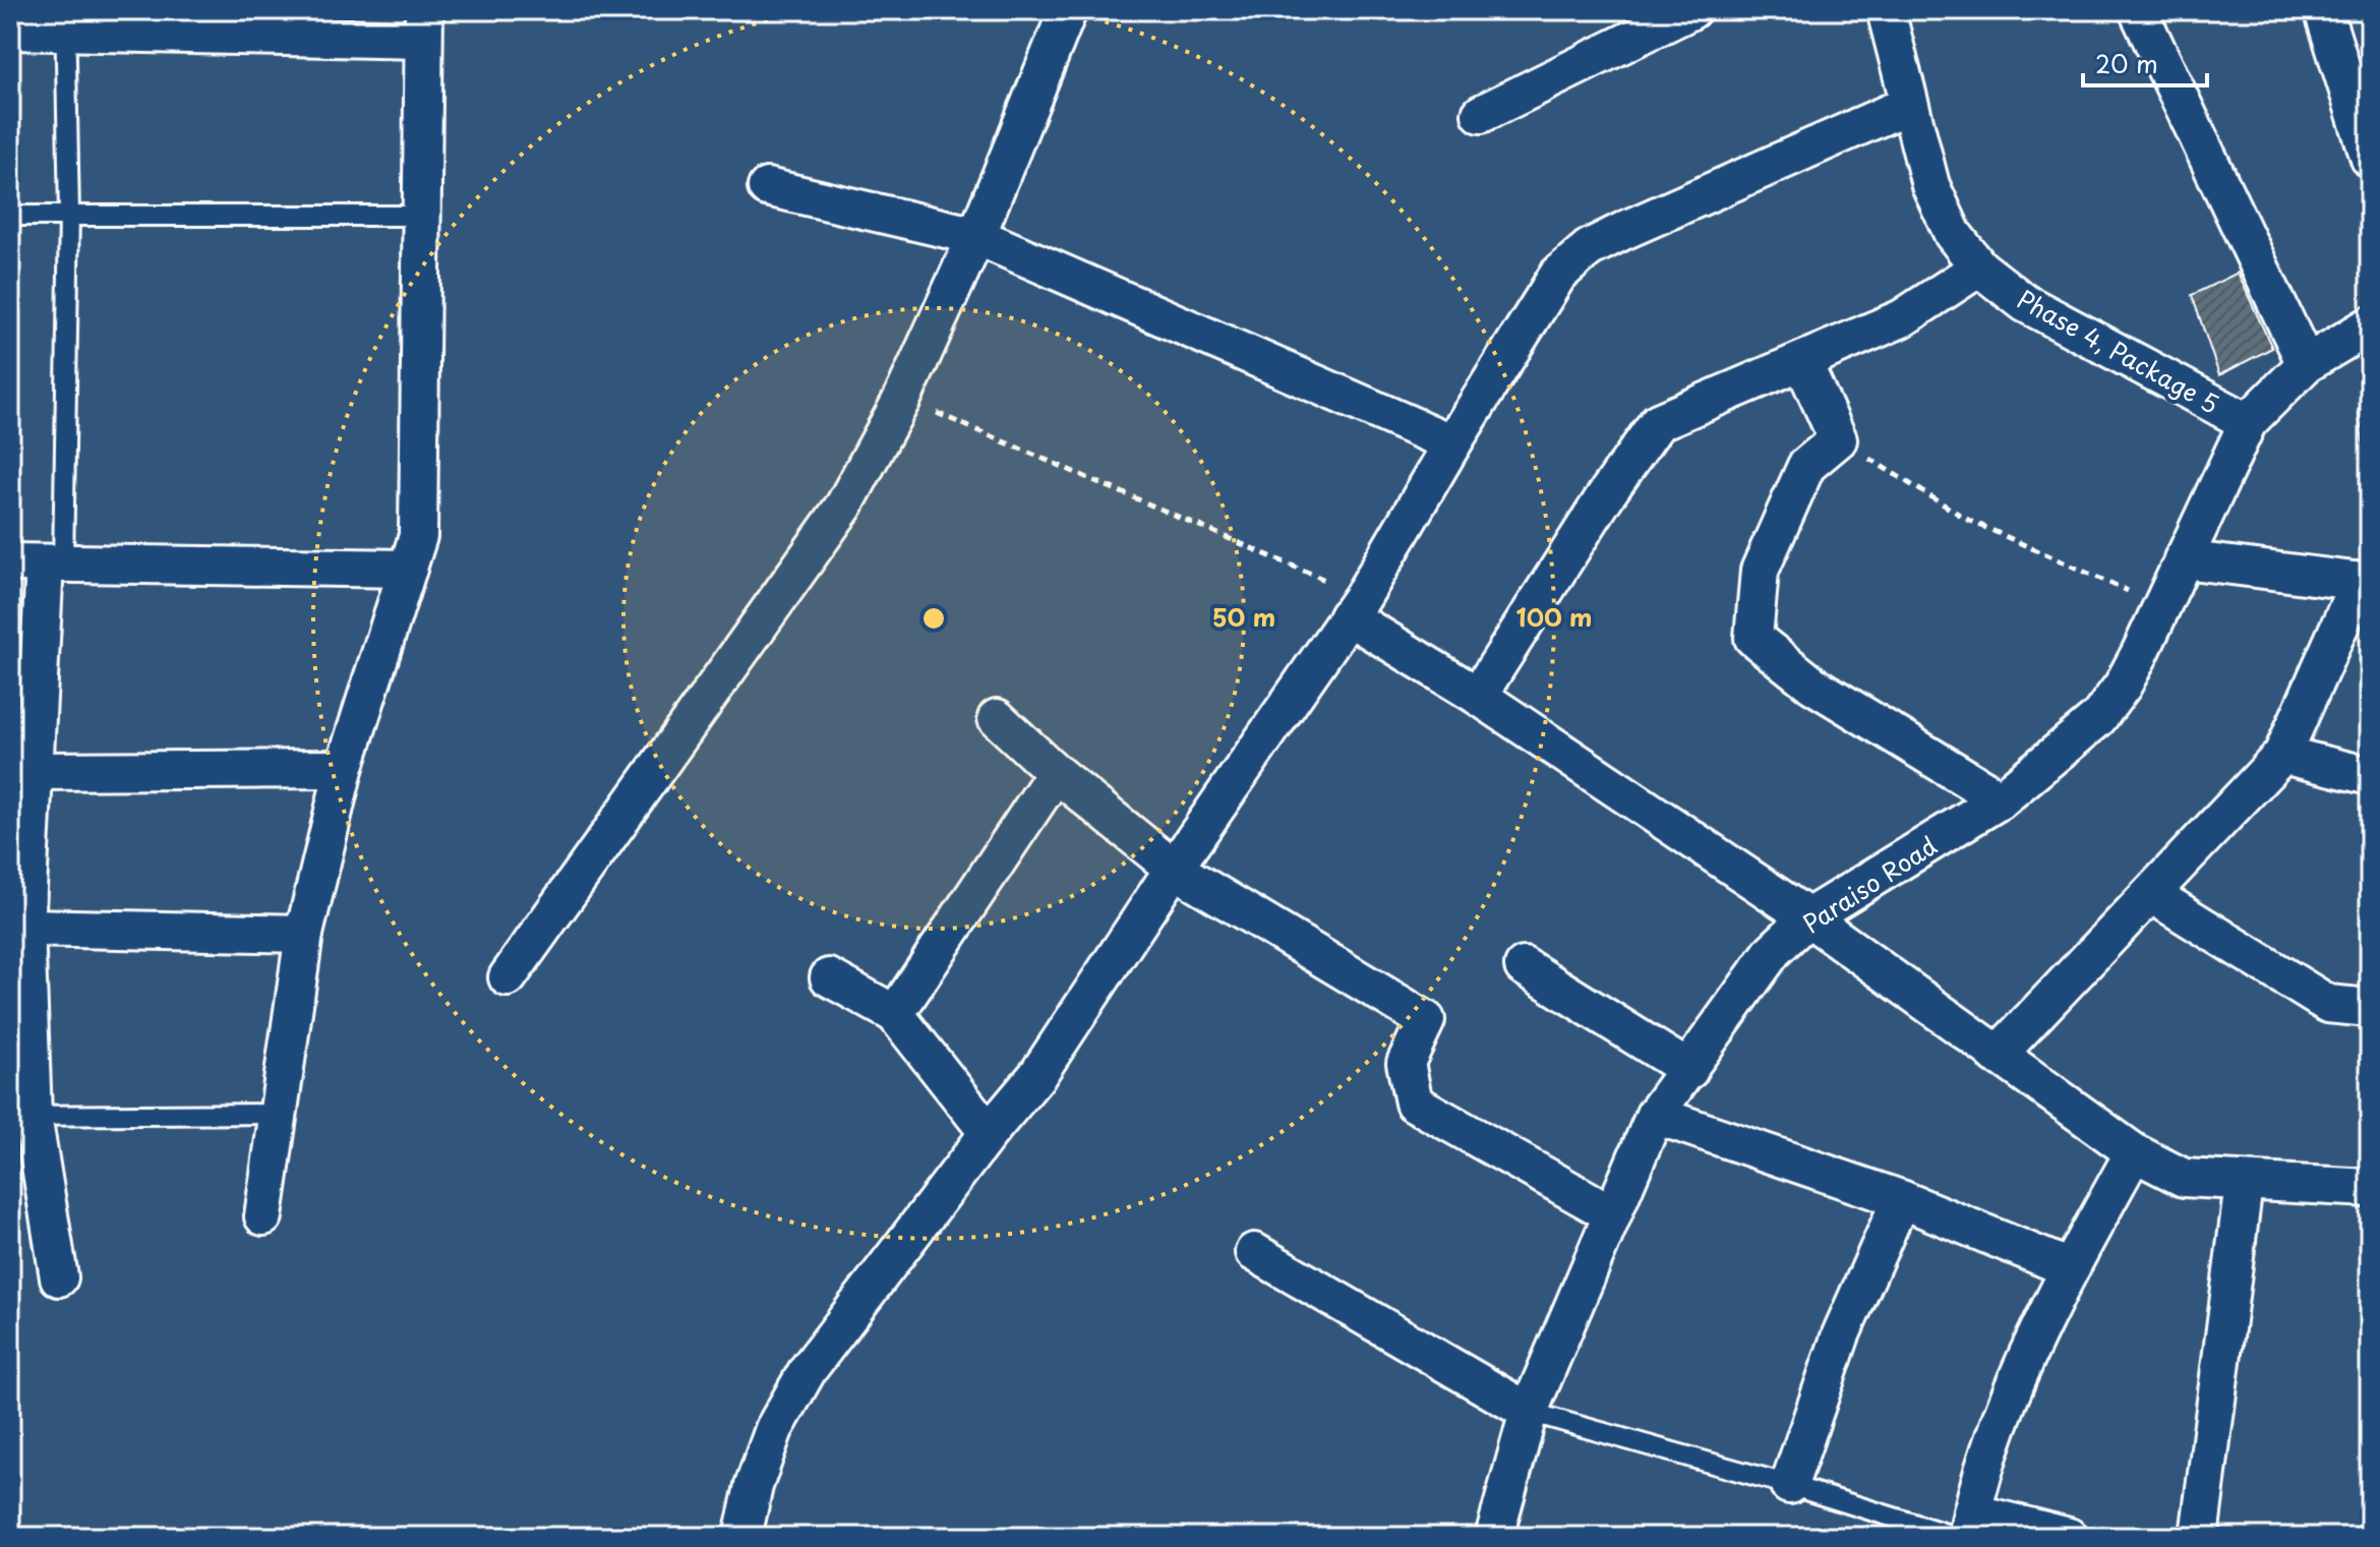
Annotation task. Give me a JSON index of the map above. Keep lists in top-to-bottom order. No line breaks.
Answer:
{"streets":{"street":["Phase 4, Package 5","Paraiso Road"]},"crossings":[["Phase 4, Package 5","Paraiso Road"]],"scale_bar":"20 m","rings":["50 m","100 m"]}
